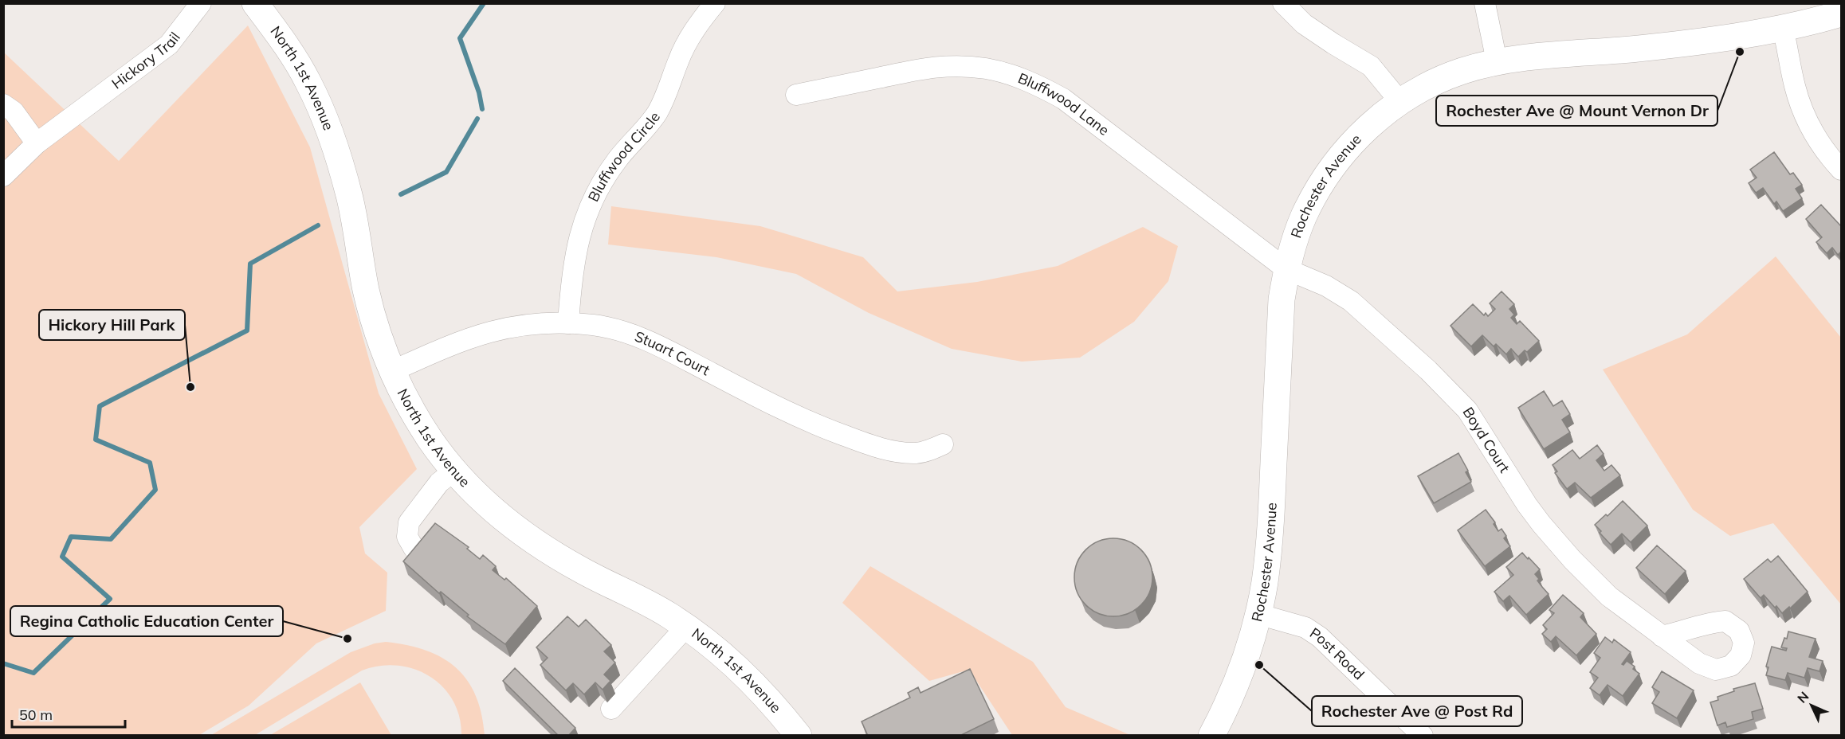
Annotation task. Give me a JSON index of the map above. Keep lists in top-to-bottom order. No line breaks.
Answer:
{"streets":{"main road":["North 1st Avenue","Rochester Avenue"],"street":["Hickory Trail","Bluffwood Lane","Bluffwood Circle","Stuart Court","Boyd Court","Post Road"]},"crossings":[["North 1st Avenue","Stuart Court"],["Bluffwood Lane","Rochester Avenue"],["Bluffwood Lane","Boyd Court"],["Bluffwood Circle","Stuart Court"],["Rochester Avenue","Boyd Court"],["Rochester Avenue","Post Road"]],"places":["Rochester Ave @ Mount Vernon Dr","Hickory Hill Park","Regina Catholic Education Center","Rochester Ave @ Post Rd"],"scale_bar":"50 m","north":"top left"}
